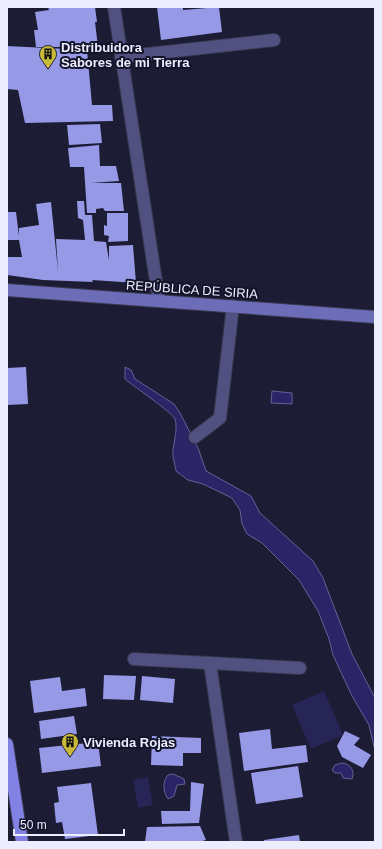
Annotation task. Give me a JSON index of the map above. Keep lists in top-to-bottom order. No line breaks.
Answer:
{"streets":{"street":["REPÚBLICA DE SIRIA"]},"places":{"building":["Distribuidora Sabores de mi Tierra","Vivienda Rojas"]},"scale_bar":"50 m"}
